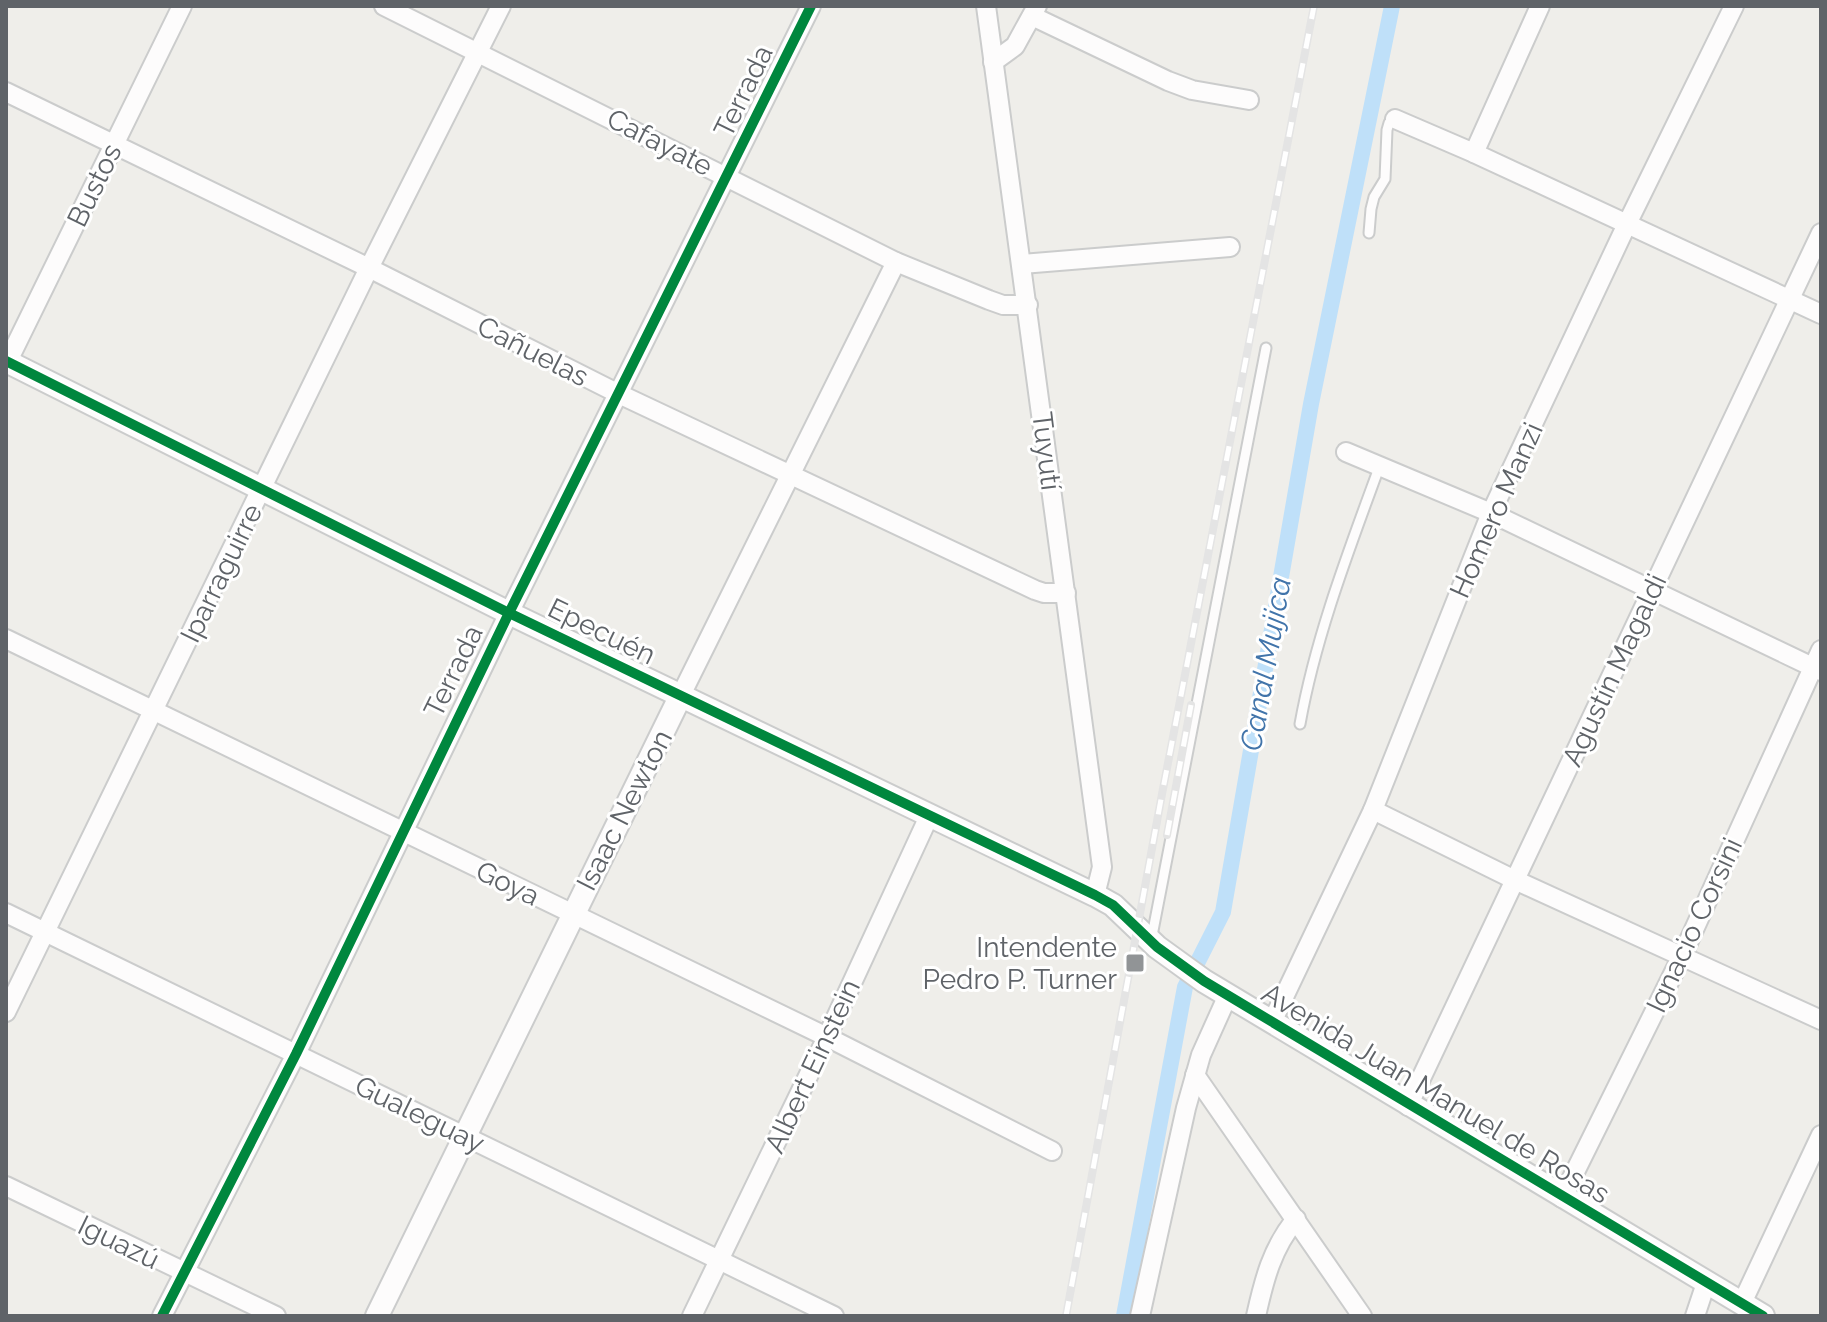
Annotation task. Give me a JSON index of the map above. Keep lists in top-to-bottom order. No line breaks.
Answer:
{"streets":{"street":["Terrada","Cafayate","Bustos","Cañuelas","Tuyutí","Homero Manzi","Iparraguirre","Epecuén","Agustín Magaldi","Isaac Newton","Goya","Ignacio Corsini","Albert Einstein","Avenida Juan Manuel de Rosas","Gualeguay","Iguazú"]},"crossings":[["Terrada","Cafayate"],["Terrada","Cañuelas"],["Terrada","Epecuén"],["Terrada","Goya"],["Terrada","Gualeguay"],["Terrada","Iguazú"],["Cafayate","Tuyutí"],["Cafayate","Iparraguirre"],["Cafayate","Isaac Newton"],["Bustos","Cañuelas"],["Bustos","Epecuén"],["Cañuelas","Tuyutí"],["Cañuelas","Iparraguirre"],["Cañuelas","Isaac Newton"],["Tuyutí","Epecuén"],["Tuyutí","Avenida Juan Manuel de Rosas"],["Homero Manzi","Avenida Juan Manuel de Rosas"],["Iparraguirre","Epecuén"],["Iparraguirre","Goya"],["Iparraguirre","Gualeguay"],["Epecuén","Isaac Newton"],["Epecuén","Albert Einstein"],["Epecuén","Avenida Juan Manuel de Rosas"],["Agustín Magaldi","Avenida Juan Manuel de Rosas"],["Isaac Newton","Goya"],["Isaac Newton","Gualeguay"],["Goya","Albert Einstein"],["Ignacio Corsini","Avenida Juan Manuel de Rosas"],["Albert Einstein","Gualeguay"]],"water":["Canal Mujica"],"places":{"transit":["Intendente Pedro P. Turner"]}}
